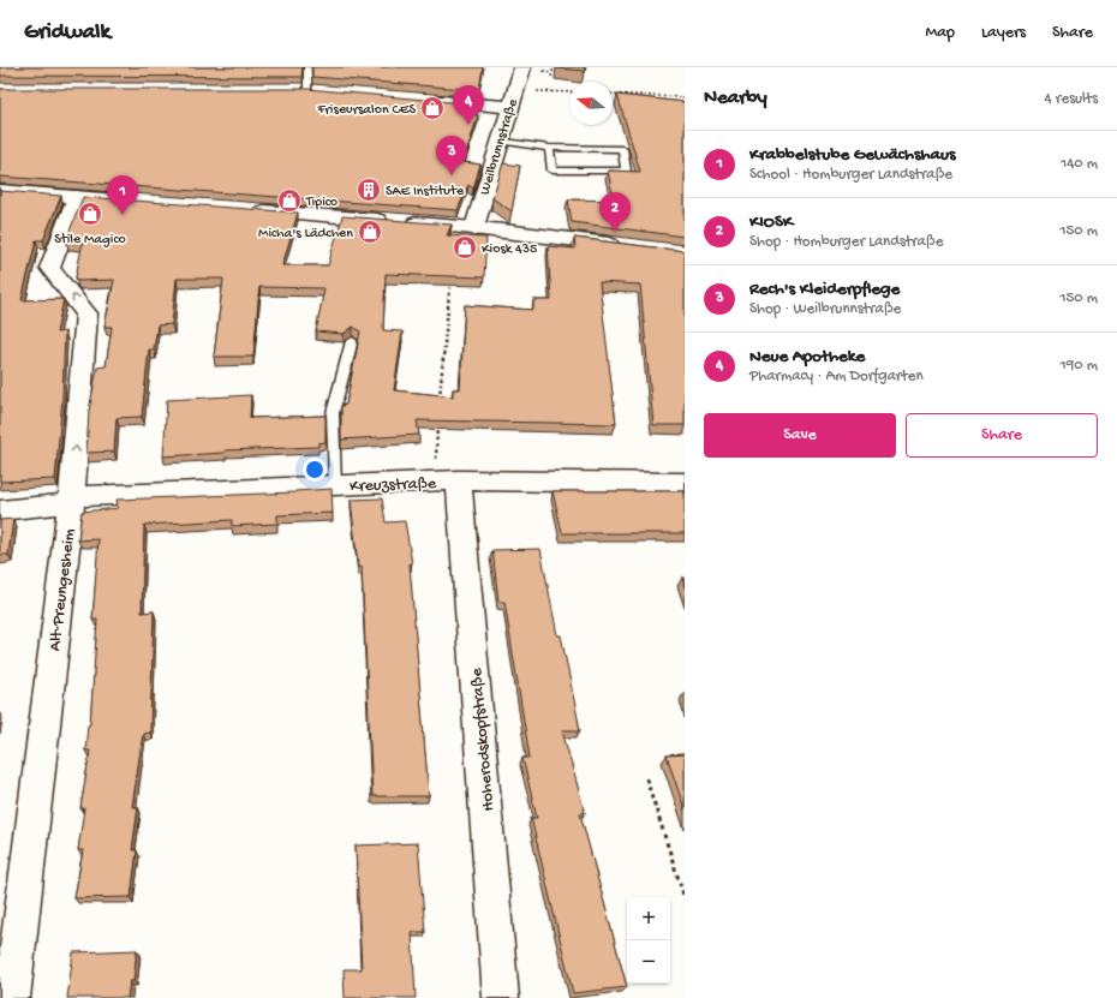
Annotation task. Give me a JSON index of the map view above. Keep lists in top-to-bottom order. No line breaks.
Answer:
{"streets":{"street":["Weilbrunnstraße","Kreuzstraße","Alt-Preungesheim","Hoherodskopfstraße"]},"crossings":[["Kreuzstraße","Alt-Preungesheim"],["Kreuzstraße","Hoherodskopfstraße"]],"one_way":["Alt-Preungesheim"],"places":{"shop":["Friseursalon CES","Tipico","Stile Magico","Micha's Lädchen","Kiosk 435"],"building":["SAE Institute"]},"north":"left","page":{"header":"Gridwalk","nav":["Map","Layers","Share"],"heading":["Nearby","4 results"],"pins":["4","3","1","2"],"list":[{"mark":"1","name":"Krabbelstube Gewächshaus","note":"School · Homburger Landstraße","value":"140 m"},{"mark":"2","name":"KIOSK","note":"Shop · Homburger Landstraße","value":"150 m"},{"mark":"3","name":"Rech's Kleiderpflege","note":"Shop · Weilbrunnstraße","value":"150 m"},{"mark":"4","name":"Neue Apotheke","note":"Pharmacy · Am Dorfgarten","value":"190 m"}],"buttons":["Save","Share"],"map_buttons":["+","−"]}}
